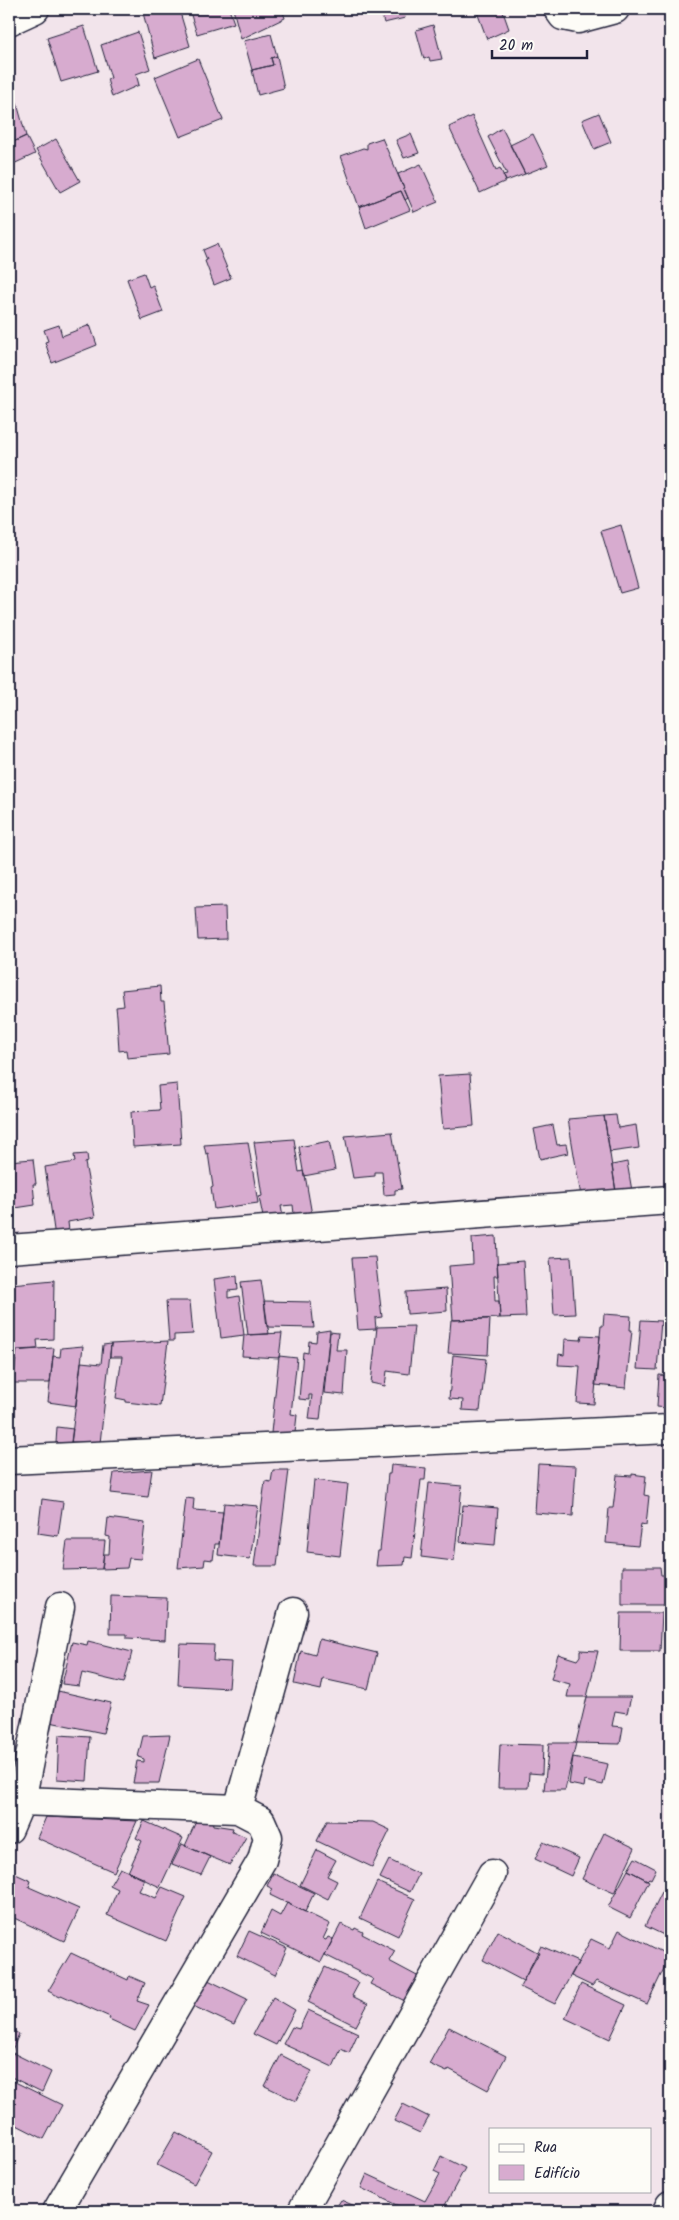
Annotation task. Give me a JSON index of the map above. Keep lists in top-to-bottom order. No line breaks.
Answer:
{"legend":["Rua","Edifício"],"scale_bar":"20 m"}
